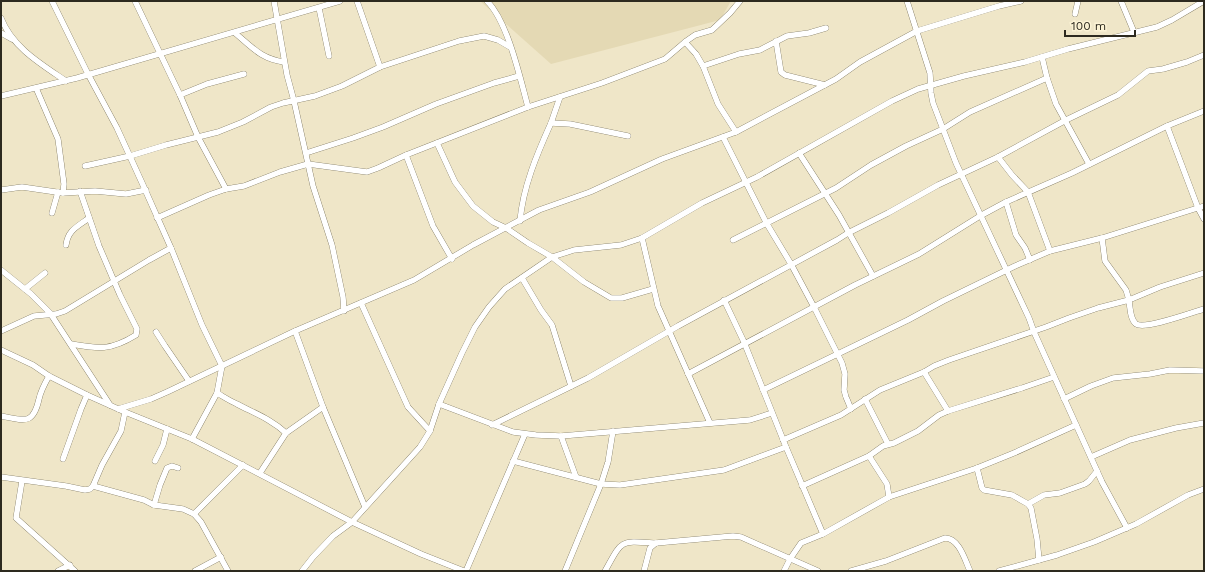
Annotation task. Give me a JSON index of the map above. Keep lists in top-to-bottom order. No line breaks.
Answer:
{"scale_bar":"100 m"}
